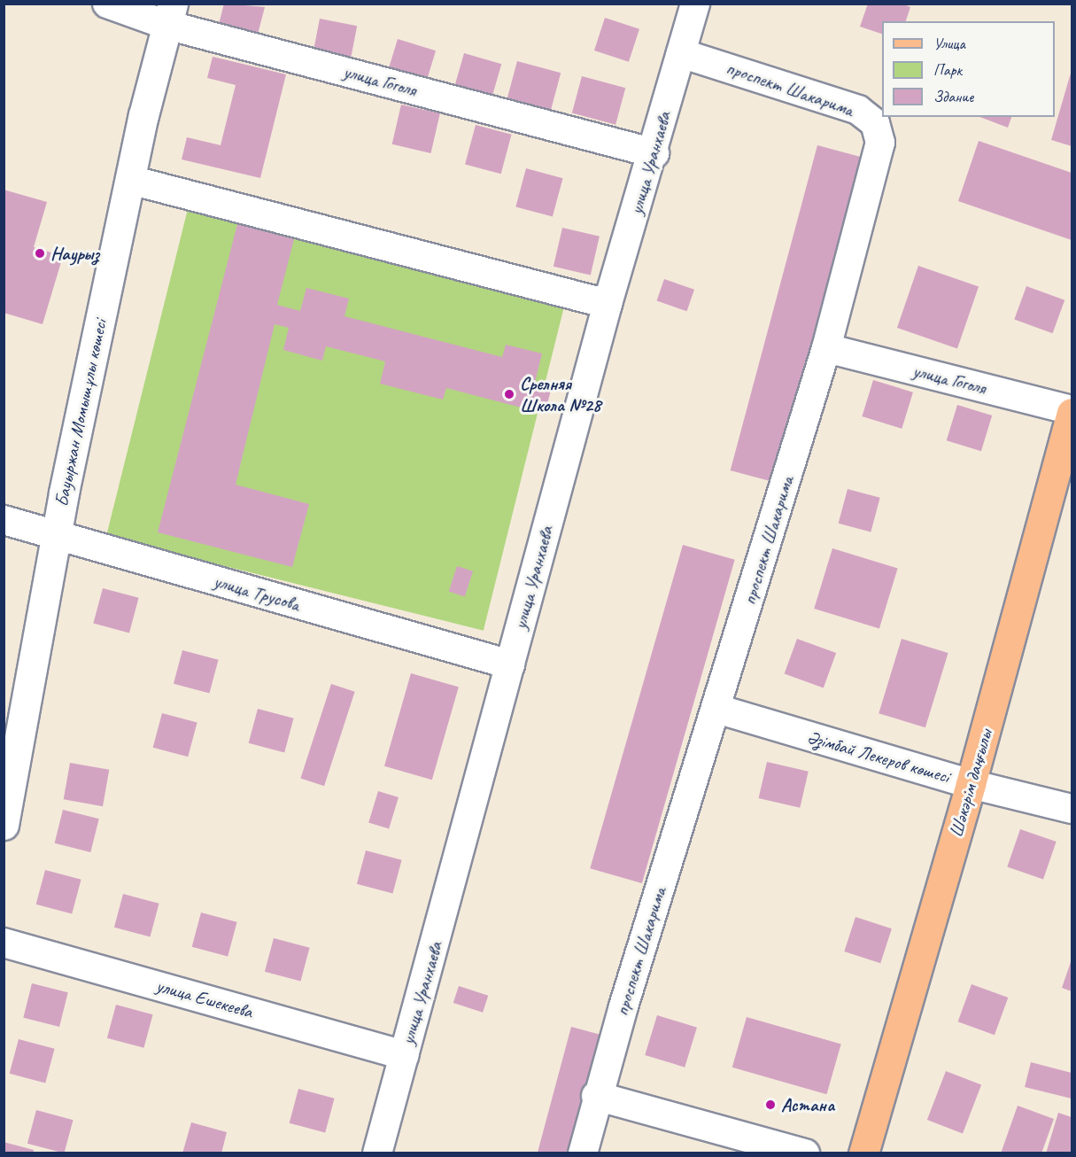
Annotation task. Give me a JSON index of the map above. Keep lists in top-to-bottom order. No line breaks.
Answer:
{"streets":{"main road":["Шәкәрім даңғылы"],"street":["улица Гоголя","проспект Шакарима","улица Уранхаева","Бауыржан Момышұлы көшесі","улица Трусова","Әзімбай Лекеров көшесі","улица Ешекеева"]},"crossings":[["улица Гоголя","проспект Шакарима"],["улица Гоголя","улица Уранхаева"],["улица Гоголя","Бауыржан Момышұлы көшесі"],["улица Гоголя","Шәкәрім даңғылы"],["проспект Шакарима","улица Уранхаева"],["проспект Шакарима","Әзімбай Лекеров көшесі"],["улица Уранхаева","улица Трусова"],["улица Уранхаева","улица Ешекеева"],["Бауыржан Момышұлы көшесі","улица Трусова"],["Әзімбай Лекеров көшесі","Шәкәрім даңғылы"]],"places":["Наурыз","Срелняя Школа №28","Астана"],"legend":["Улица","Парк","Здание"]}
